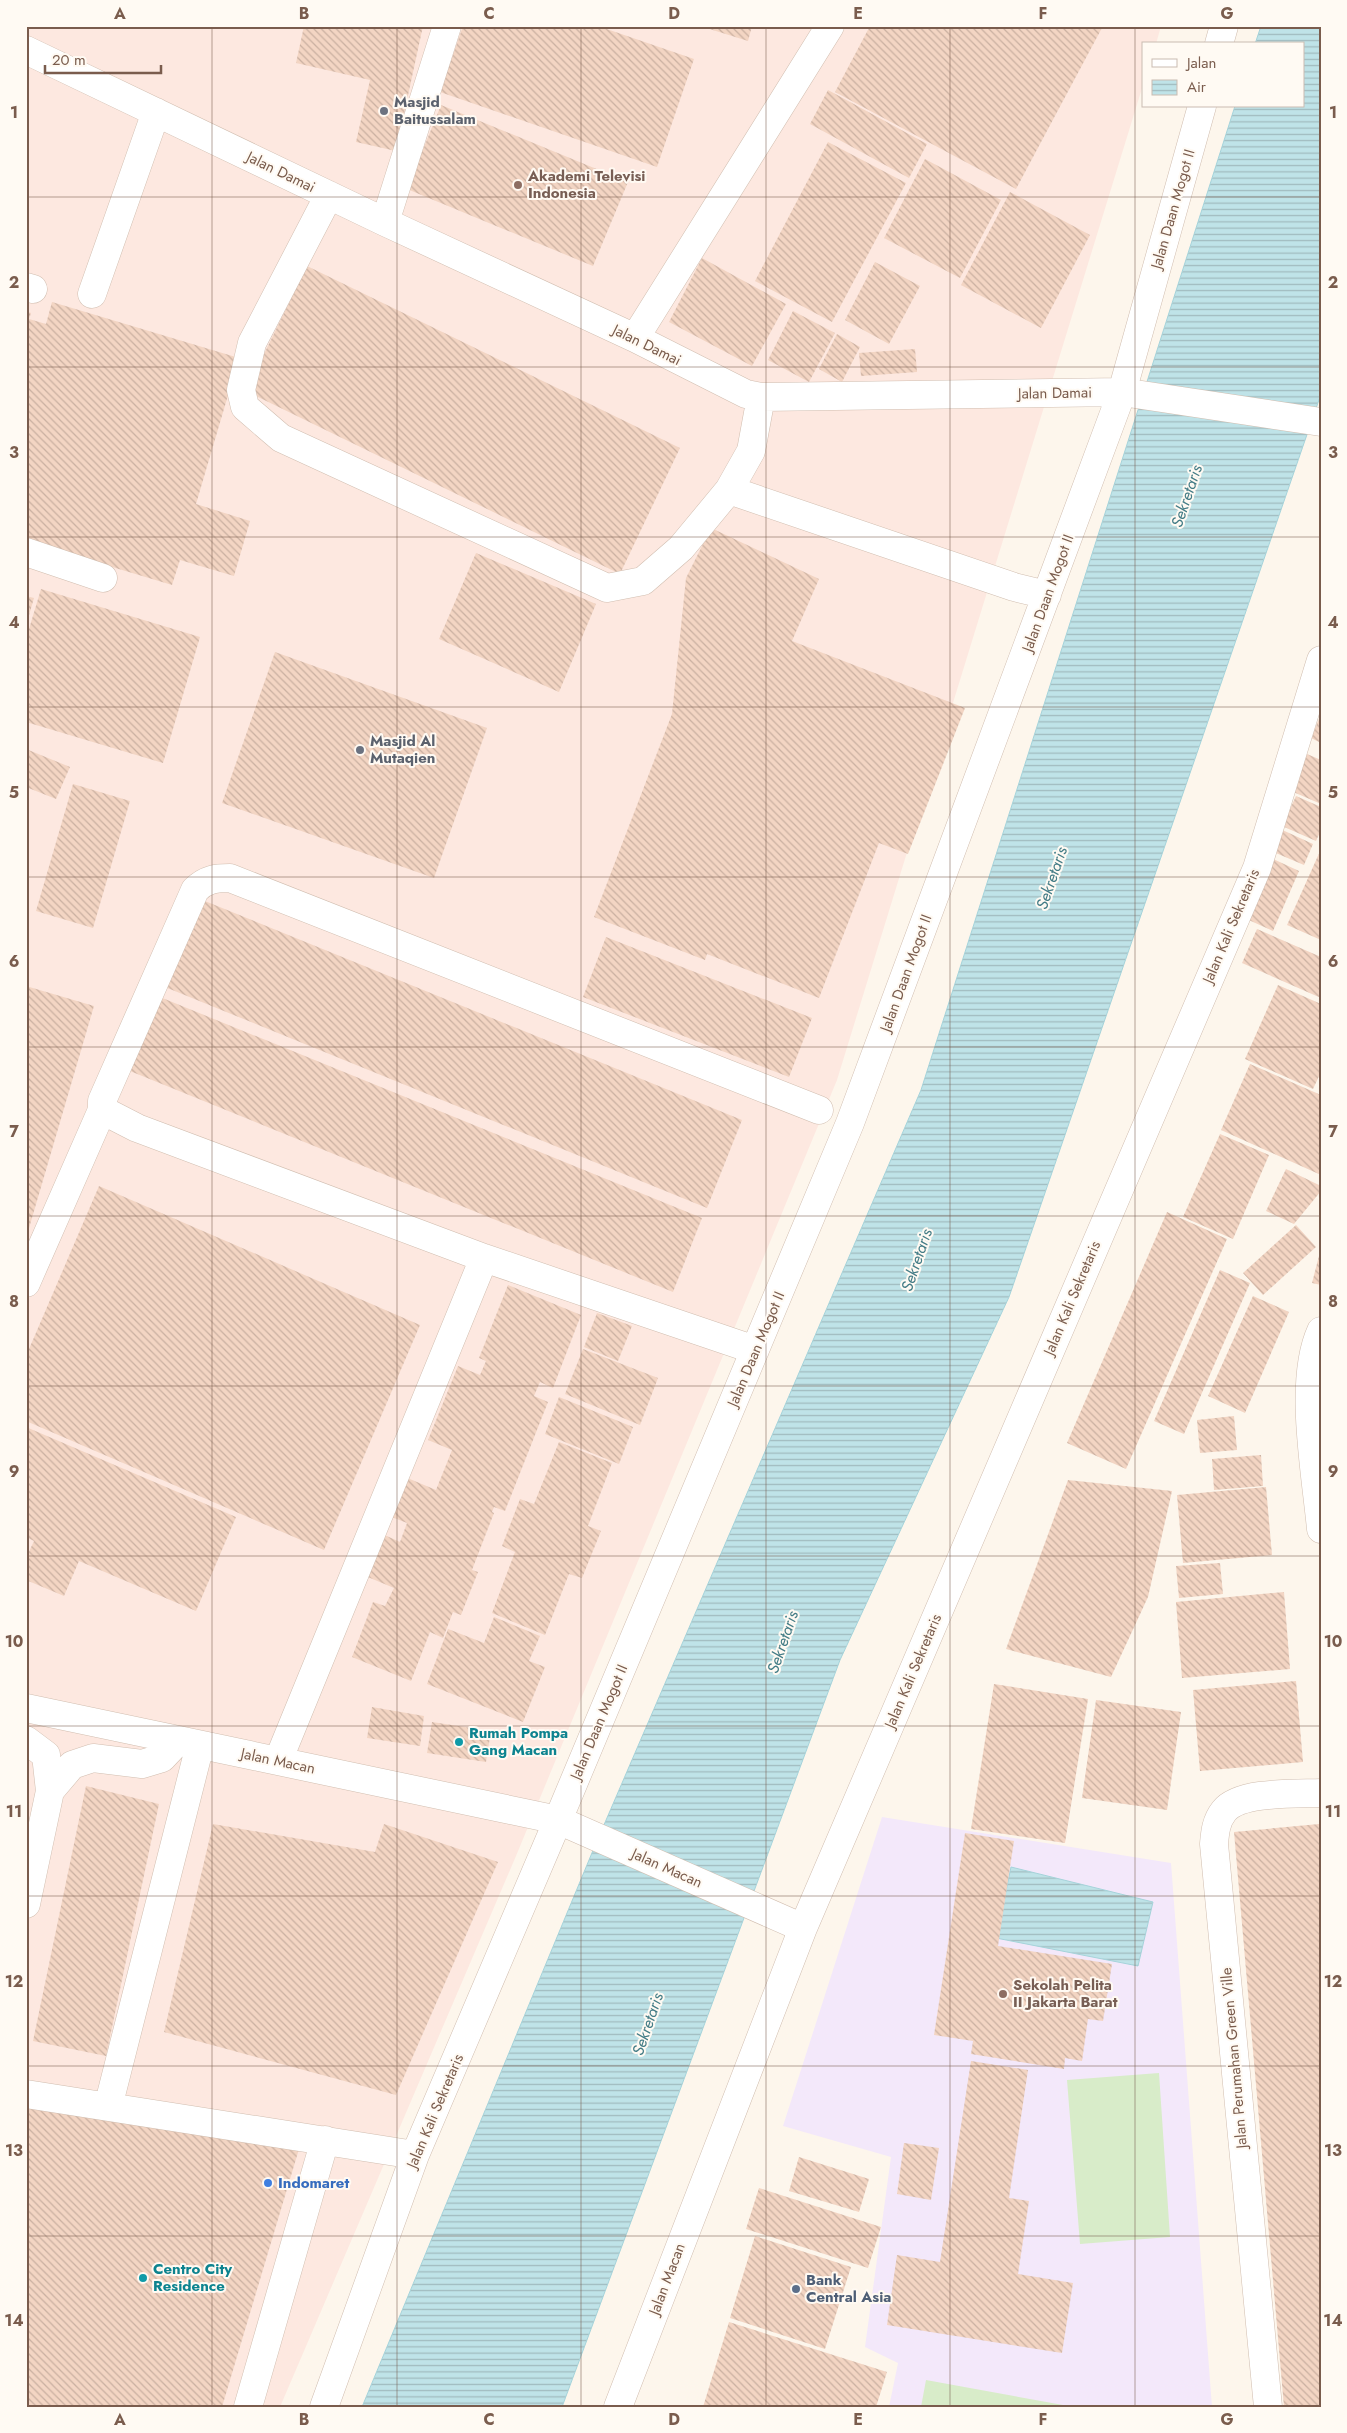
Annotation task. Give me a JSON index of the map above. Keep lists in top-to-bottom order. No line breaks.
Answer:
{"streets":{"street":["Jalan Damai","Jalan Daan Mogot II","Jalan Kali Sekretaris","Jalan Macan","Jalan Perumahan Green Ville"]},"crossings":[["Jalan Damai","Jalan Daan Mogot II"],["Jalan Daan Mogot II","Jalan Kali Sekretaris"],["Jalan Daan Mogot II","Jalan Macan"],["Jalan Kali Sekretaris","Jalan Macan"]],"water":["Sekretaris"],"places":["Masjid Baitussalam","Akademi Televisi Indonesia","Masjid Al Mutaqien","Rumah Pompa Gang Macan","Sekolah Pelita II Jakarta Barat","Indomaret","Centro City Residence","Bank Central Asia"],"legend":["Jalan","Air"],"scale_bar":"20 m","grid":{"columns":["A","B","C","D","E","F","G"],"rows":["1","2","3","4","5","6","7","8","9","10","11","12","13","14"]}}
